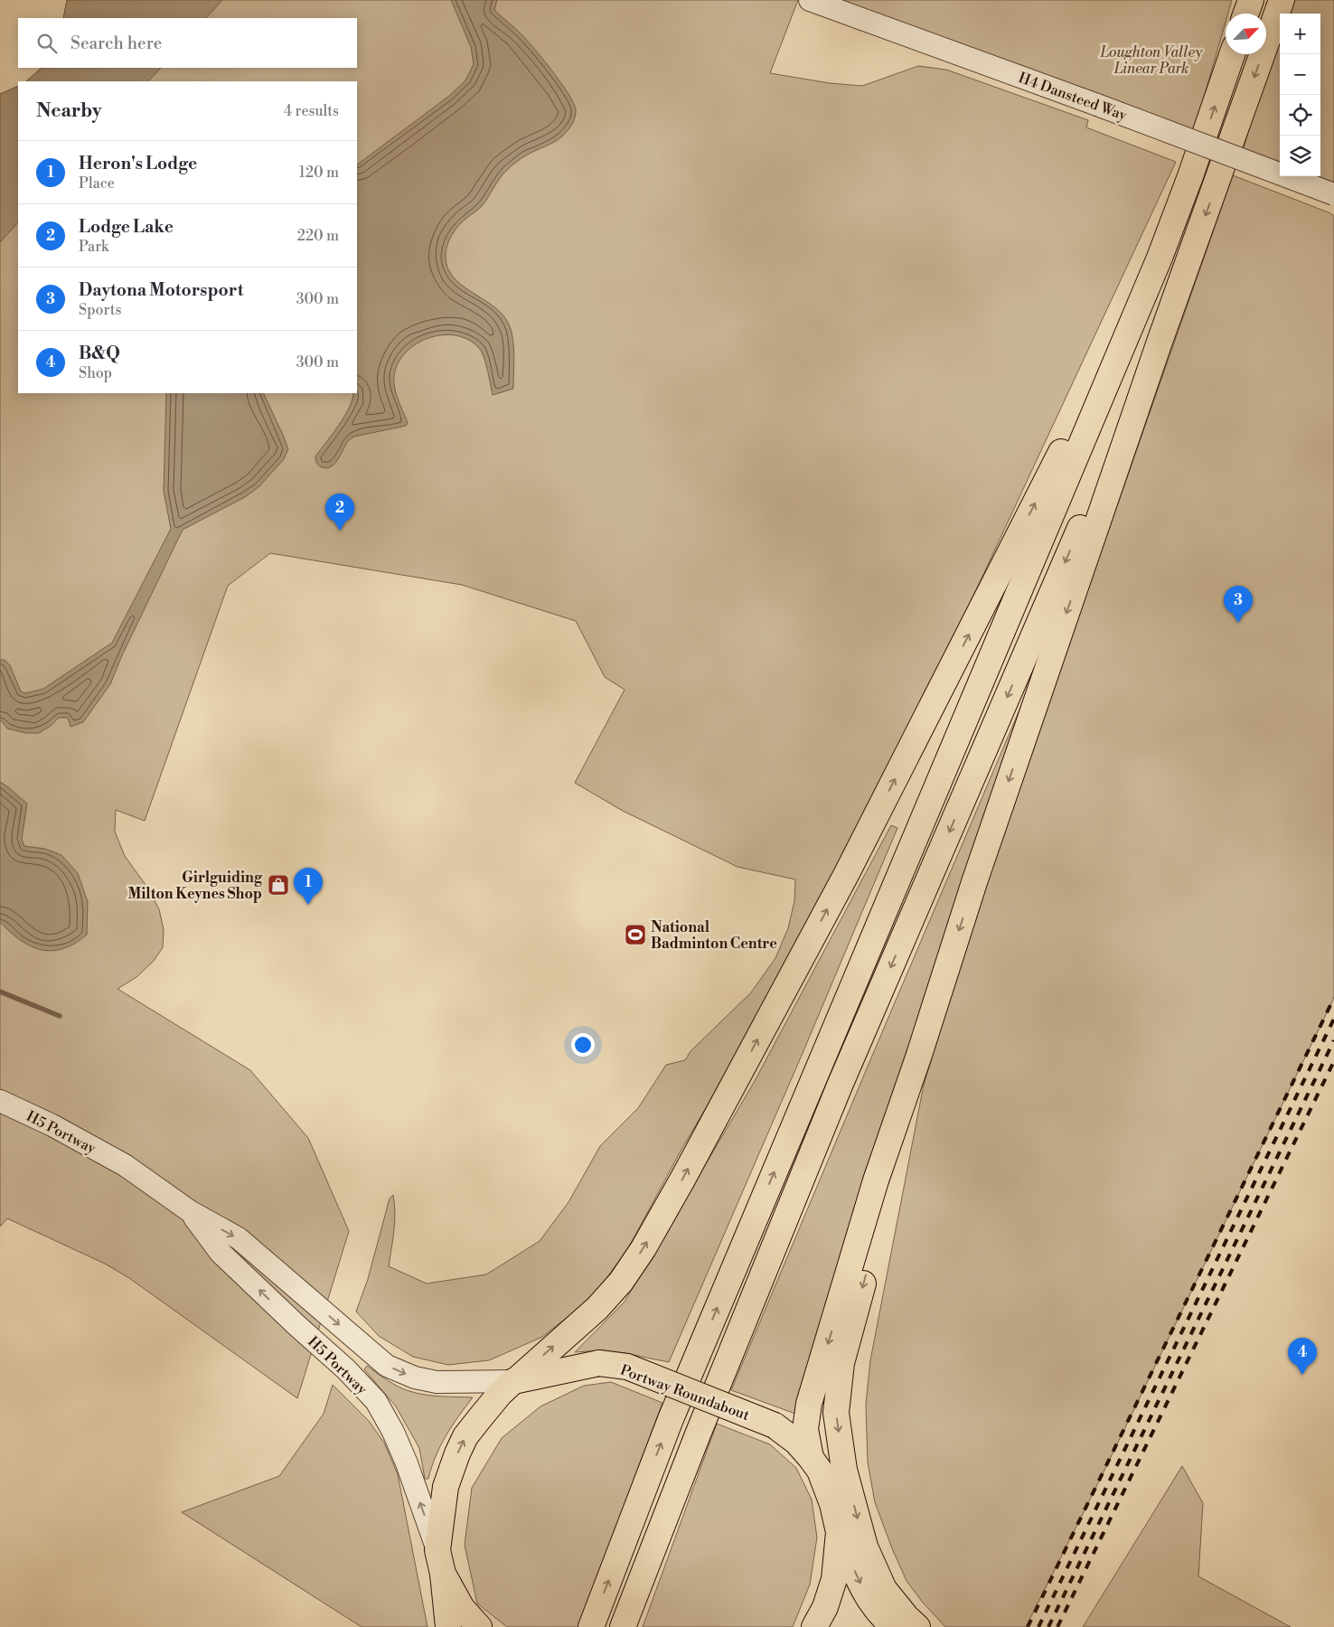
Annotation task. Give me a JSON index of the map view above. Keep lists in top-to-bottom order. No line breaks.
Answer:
{"streets":{"main road":["Portway Roundabout"],"street":["H4 Dansteed Way","H5 Portway"]},"crossings":[["H5 Portway","Portway Roundabout"]],"parks":["Loughton Valley Linear Park"],"places":{"shop":["Girlguiding Milton Keynes Shop"],"sports":["National Badminton Centre"]},"north":"top right","page":{"map_buttons":["+","−"],"search":"Search here","heading":["Nearby","4 results"],"list":[{"mark":"1","name":"Heron's Lodge","note":"Place","value":"120 m"},{"mark":"2","name":"Lodge Lake","note":"Park","value":"220 m"},{"mark":"3","name":"Daytona Motorsport","note":"Sports","value":"300 m"},{"mark":"4","name":"B&Q","note":"Shop","value":"300 m"}],"pins":["2","3","1","4"]}}
